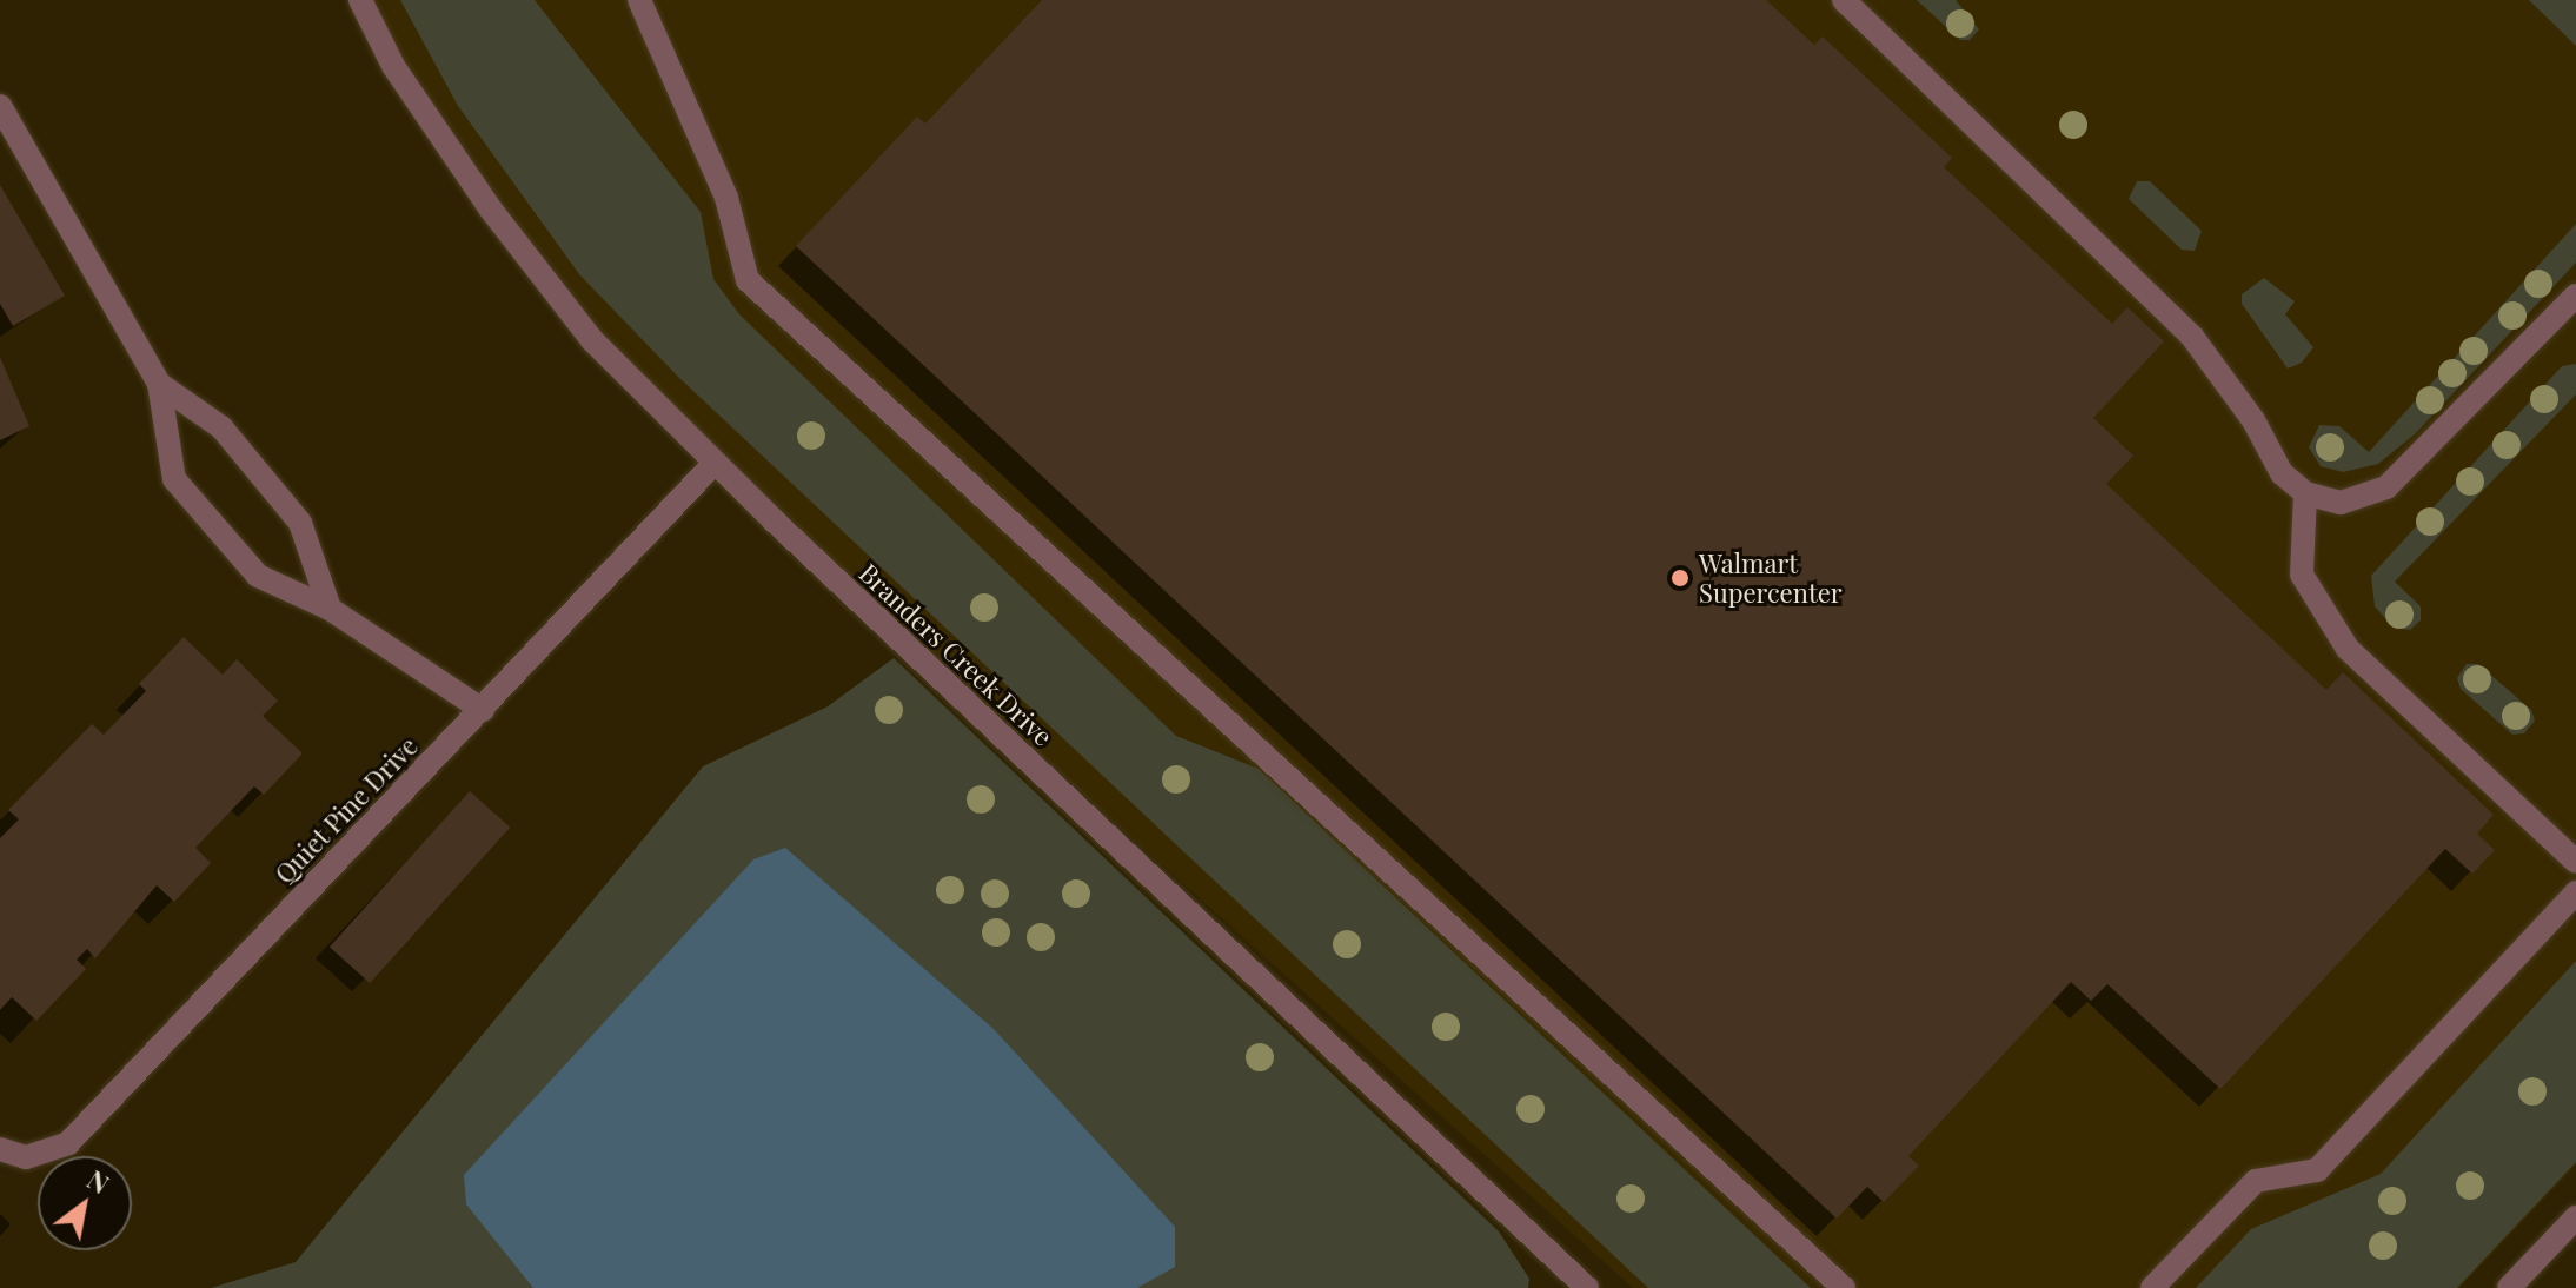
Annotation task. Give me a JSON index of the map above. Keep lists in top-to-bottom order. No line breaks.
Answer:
{"streets":{"street":["Branders Creek Drive","Quiet Pine Drive"]},"crossings":[["Branders Creek Drive","Quiet Pine Drive"]],"places":["Walmart Supercenter"],"north":"top right"}
